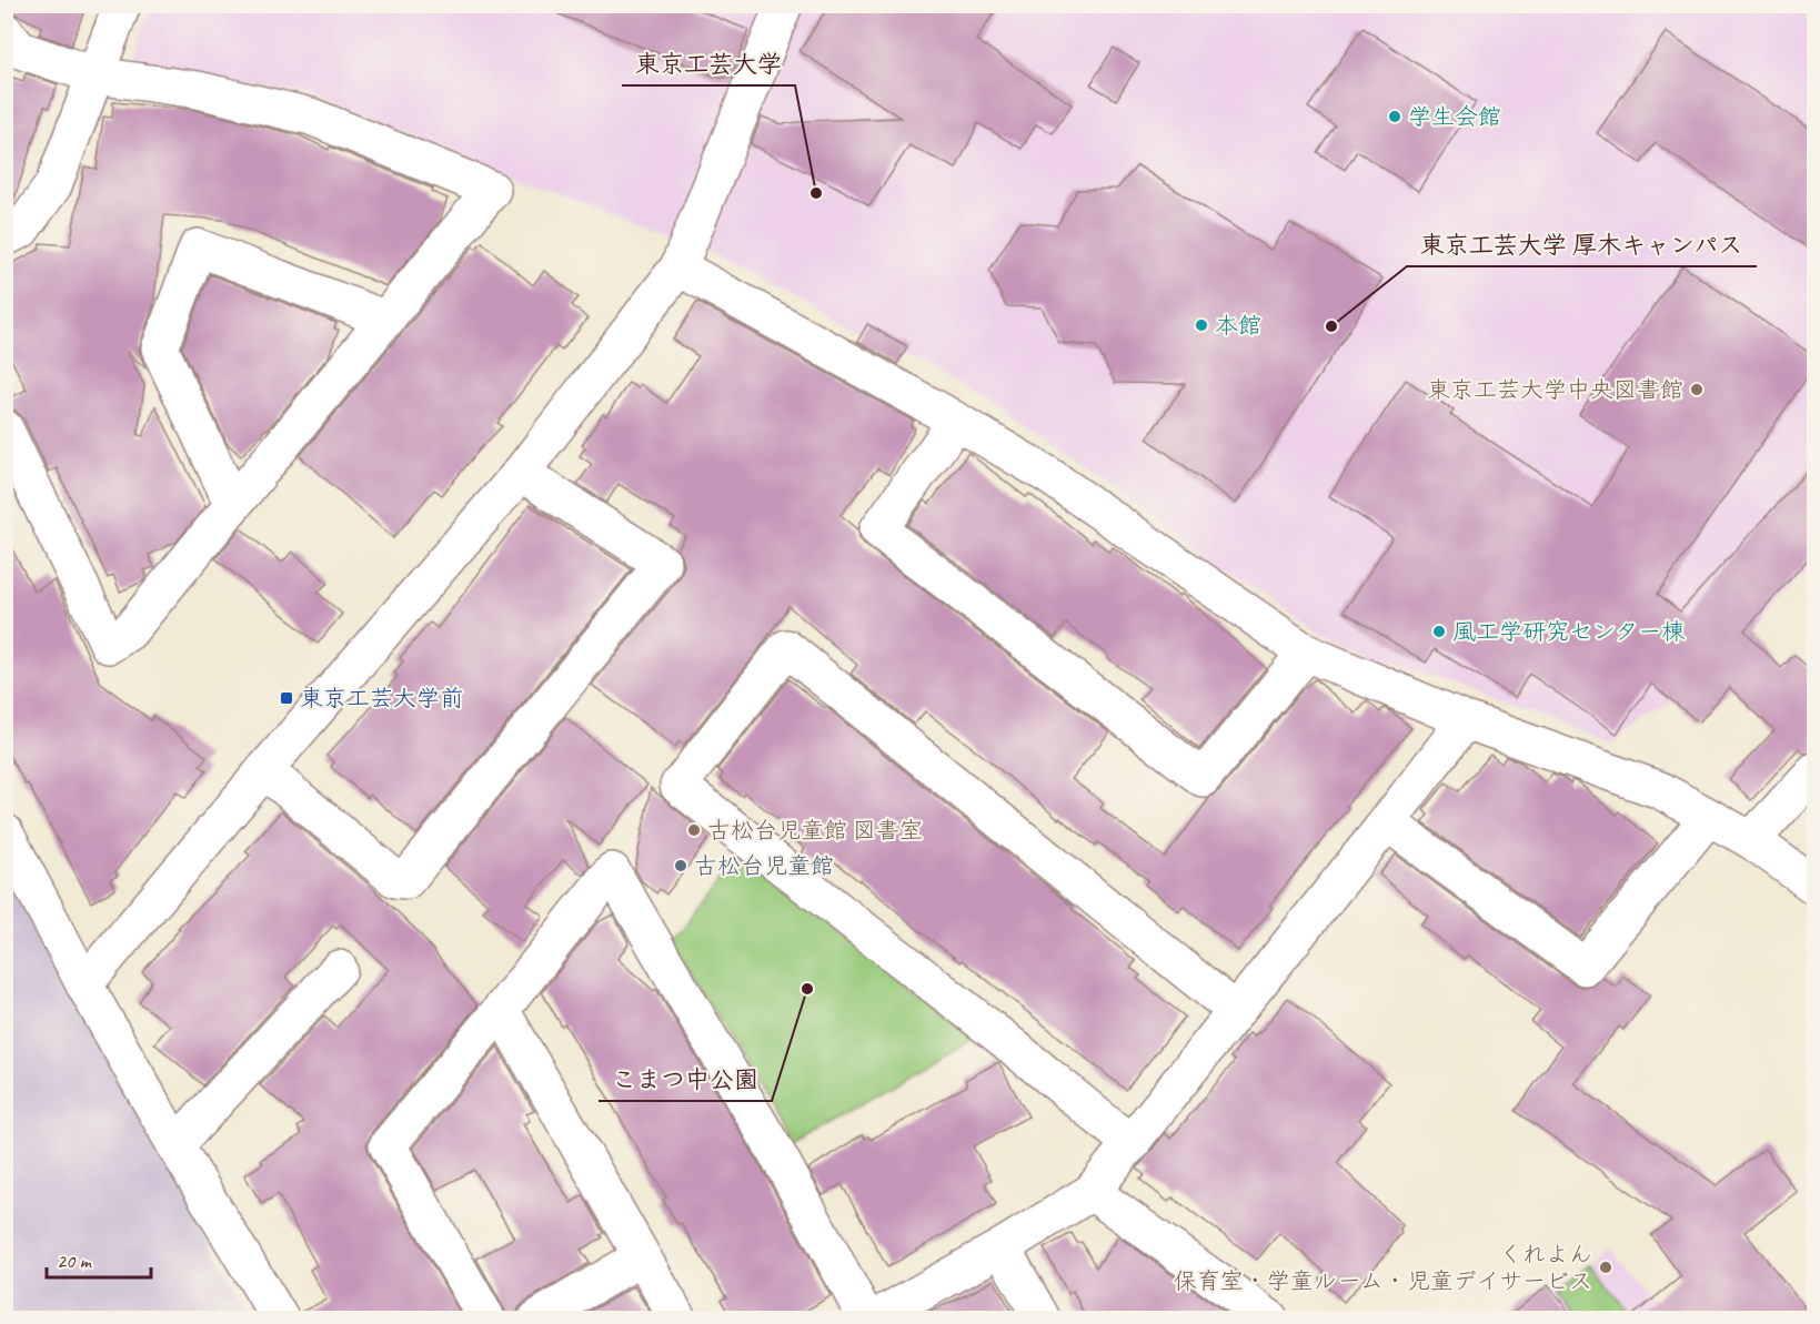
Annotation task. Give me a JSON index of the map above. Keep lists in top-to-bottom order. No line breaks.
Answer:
{"places":{"other":["学生会館","東京工芸大学","本館","東京工芸大学 厚木キャンパス","東京工芸大学中央図書館","風工学研究センター棟","古松台児童館 図書室","古松台児童館","こまつ中公園","くれよん 保育室・学童ルーム・児童デイサービス"],"transit":["東京工芸大学前"]},"scale_bar":"20 m"}
